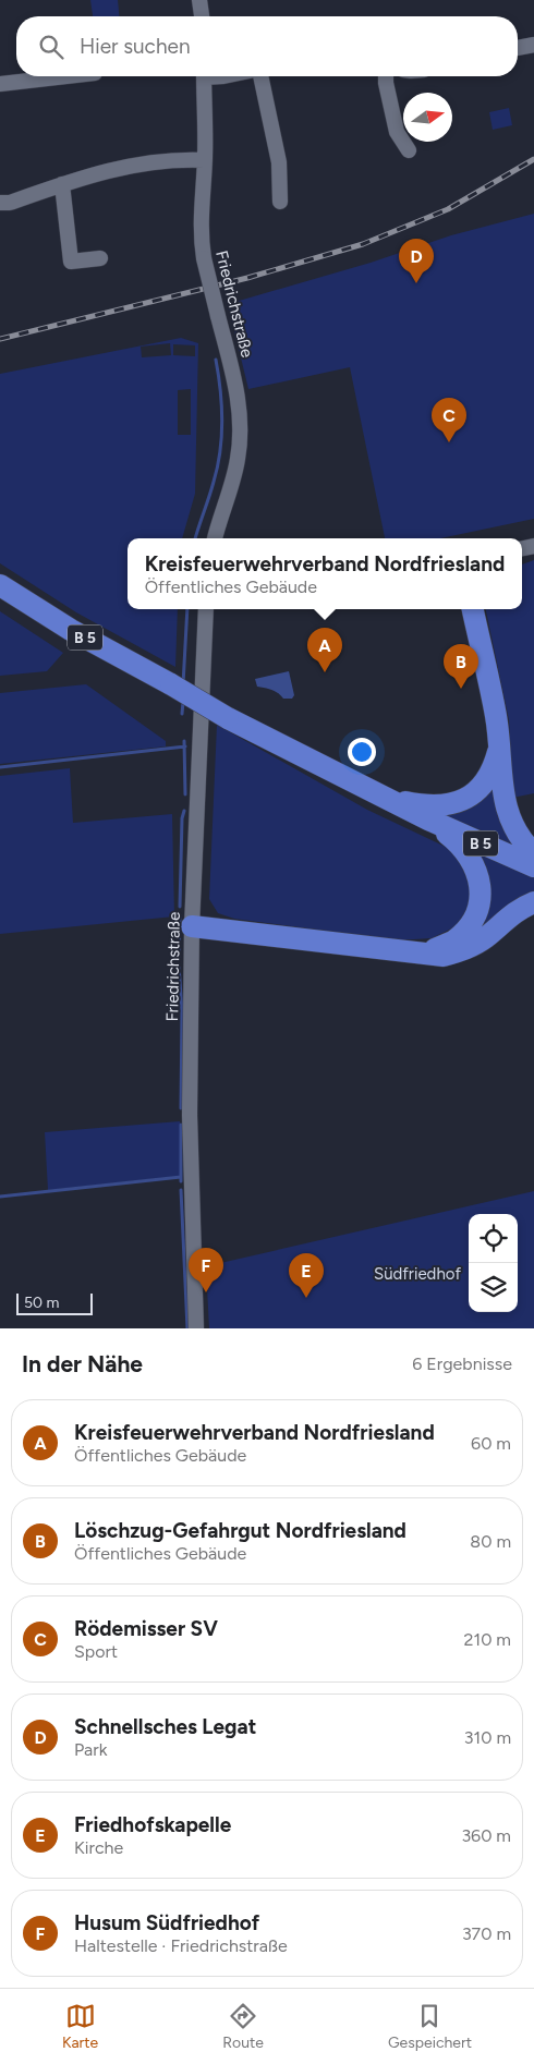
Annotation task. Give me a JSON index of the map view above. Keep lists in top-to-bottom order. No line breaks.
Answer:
{"streets":{"highway":["B 5"],"street":["Friedrichstraße"]},"parks":["Südfriedhof"],"scale_bar":"50 m","north":"right","page":{"search":"Hier suchen","pins":["D","C","A","B","F","E"],"popup":["Kreisfeuerwehrverband Nordfriesland","Öffentliches Gebäude"],"scale":"50 m","heading":["In der Nähe","6 Ergebnisse"],"list":[{"mark":"A","name":"Kreisfeuerwehrverband Nordfriesland","note":"Öffentliches Gebäude","value":"60 m"},{"mark":"B","name":"Löschzug-Gefahrgut Nordfriesland","note":"Öffentliches Gebäude","value":"80 m"},{"mark":"C","name":"Rödemisser SV","note":"Sport","value":"210 m"},{"mark":"D","name":"Schnellsches Legat","note":"Park","value":"310 m"},{"mark":"E","name":"Friedhofskapelle","note":"Kirche","value":"360 m"},{"mark":"F","name":"Husum Südfriedhof","note":"Haltestelle · Friedrichstraße","value":"370 m"}],"nav":["Karte","Route","Gespeichert"]}}
